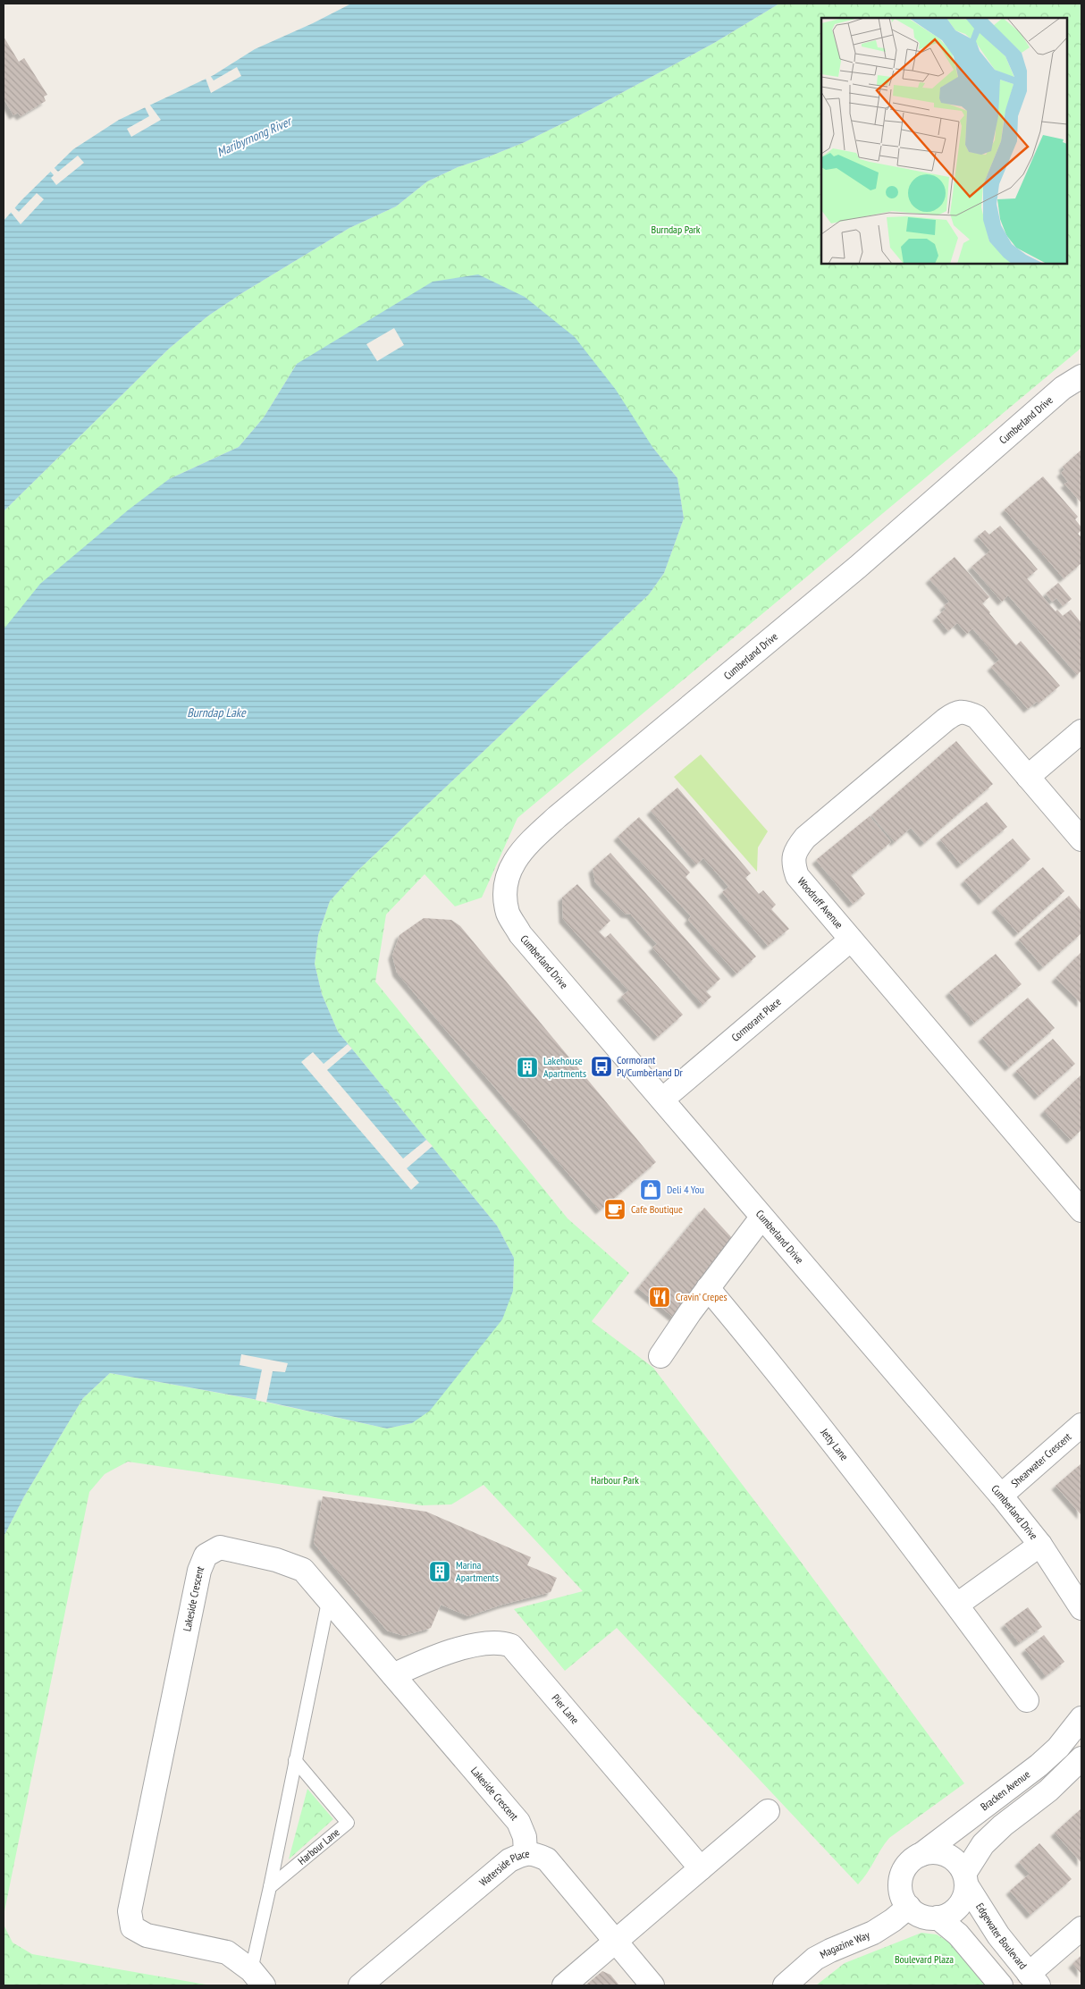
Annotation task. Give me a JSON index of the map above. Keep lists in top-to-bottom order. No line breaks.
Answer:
{"streets":{"street":["Cumberland Drive","Woodruff Avenue","Cormorant Place","Jetty Lane","Shearwater Crescent","Lakeside Crescent","Pier Lane","Bracken Avenue","Waterside Place","Edgewater Boulevard","Magazine Way"],"lane":["Harbour Lane"]},"crossings":[["Cumberland Drive","Cormorant Place"],["Cumberland Drive","Shearwater Crescent"],["Woodruff Avenue","Cormorant Place"],["Lakeside Crescent","Pier Lane"],["Lakeside Crescent","Waterside Place"],["Bracken Avenue","Edgewater Boulevard"],["Bracken Avenue","Magazine Way"],["Edgewater Boulevard","Magazine Way"]],"water":["Maribyrnong River","Burndap Lake"],"parks":["Burndap Park","Harbour Park","Boulevard Plaza"],"places":{"bus stop":["Cormorant Pl/Cumberland Dr"],"building":["Lakehouse Apartments","Marina Apartments"],"shop":["Deli 4 You"],"cafe":["Cafe Boutique"],"restaurant":["Cravin’ Crepes"]}}
